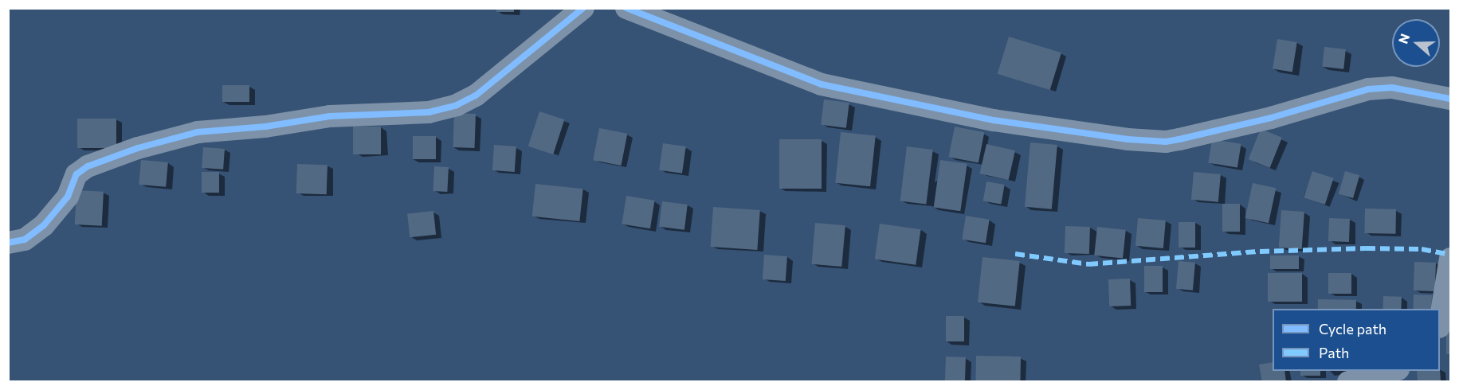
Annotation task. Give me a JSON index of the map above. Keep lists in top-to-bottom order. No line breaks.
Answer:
{"legend":["Cycle path","Path"],"north":"left"}
